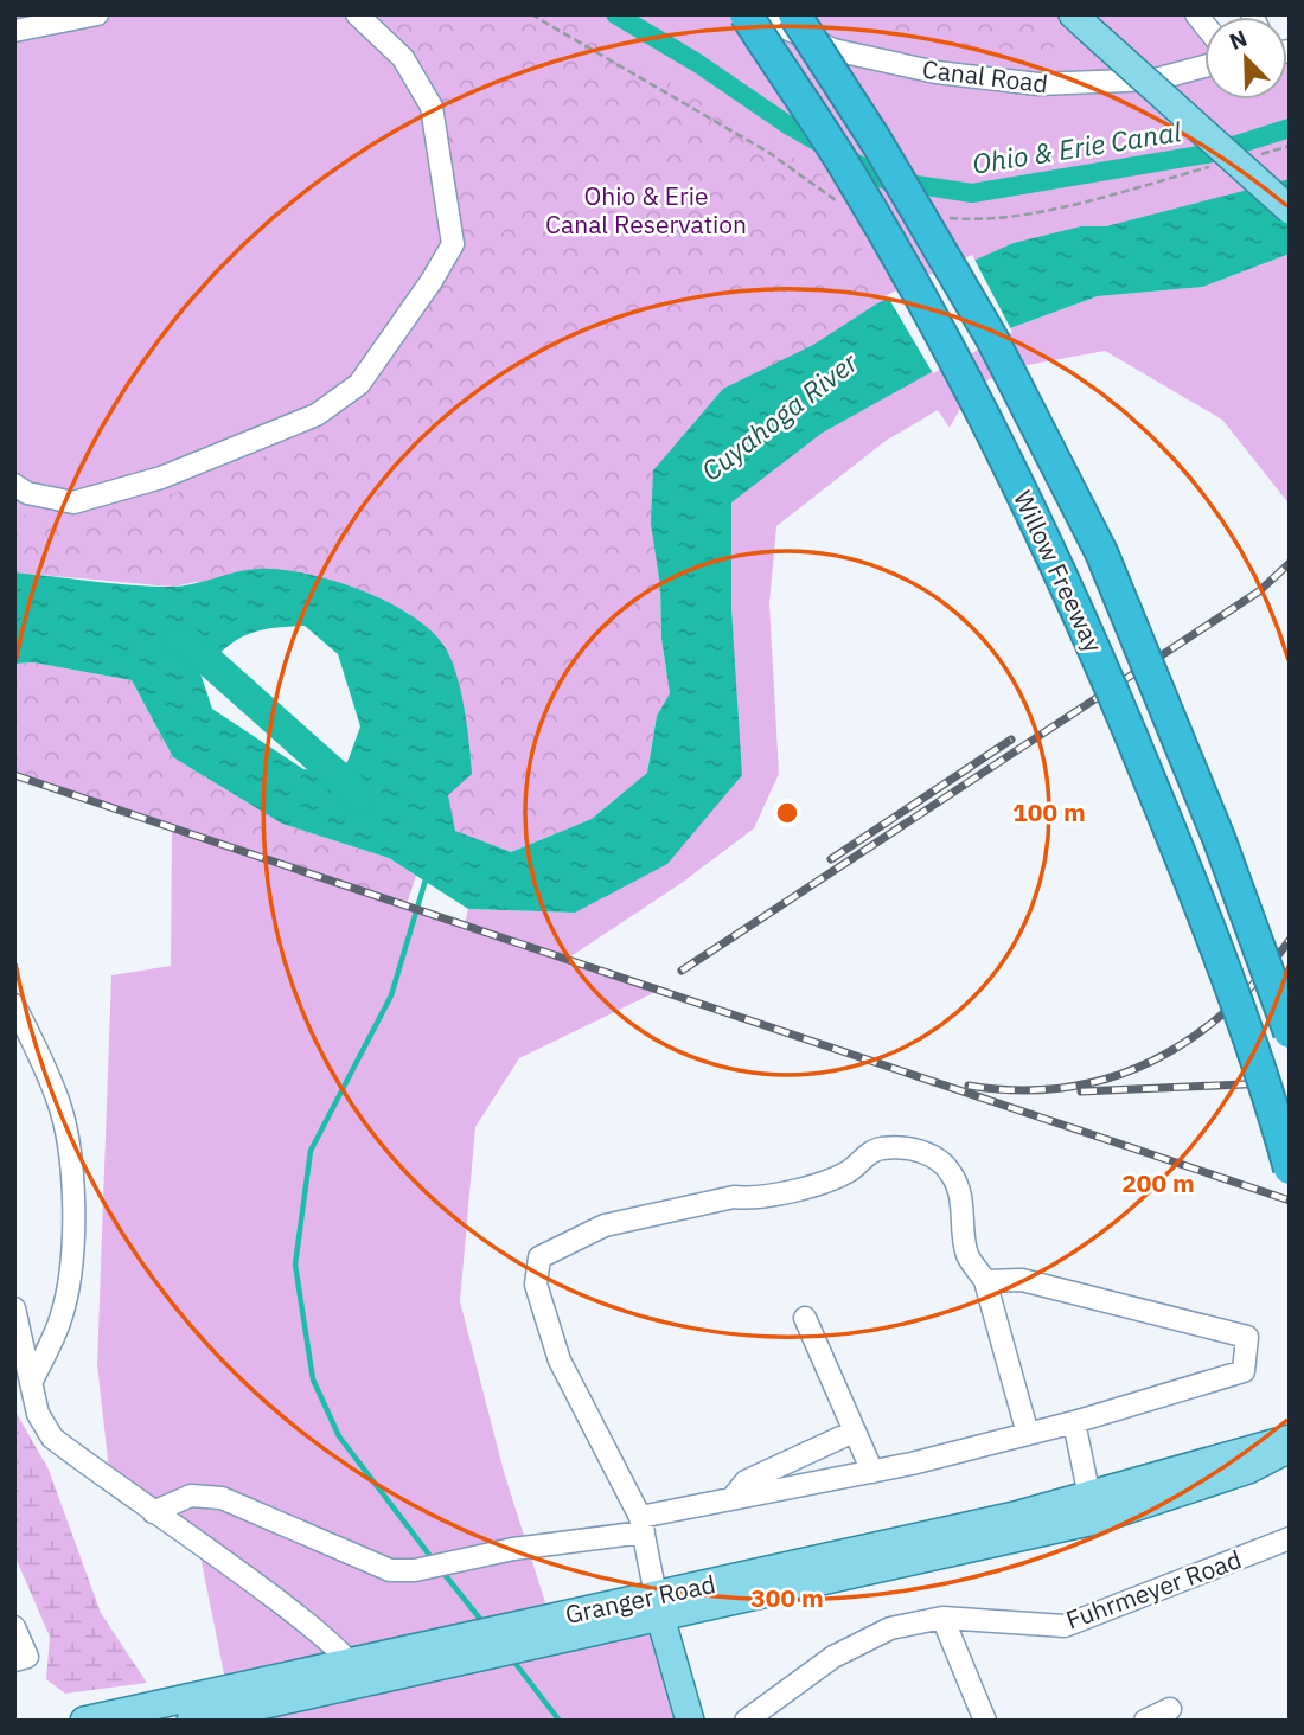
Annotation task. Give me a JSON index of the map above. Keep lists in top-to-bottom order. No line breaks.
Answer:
{"streets":{"highway":["Willow Freeway"],"main road":["Granger Road"],"street":["Canal Road","Fuhrmeyer Road"]},"water":["Ohio & Erie Canal","Cuyahoga River"],"parks":["Ohio & Erie Canal Reservation"],"north":"top left","rings":["100 m","200 m","300 m"]}
